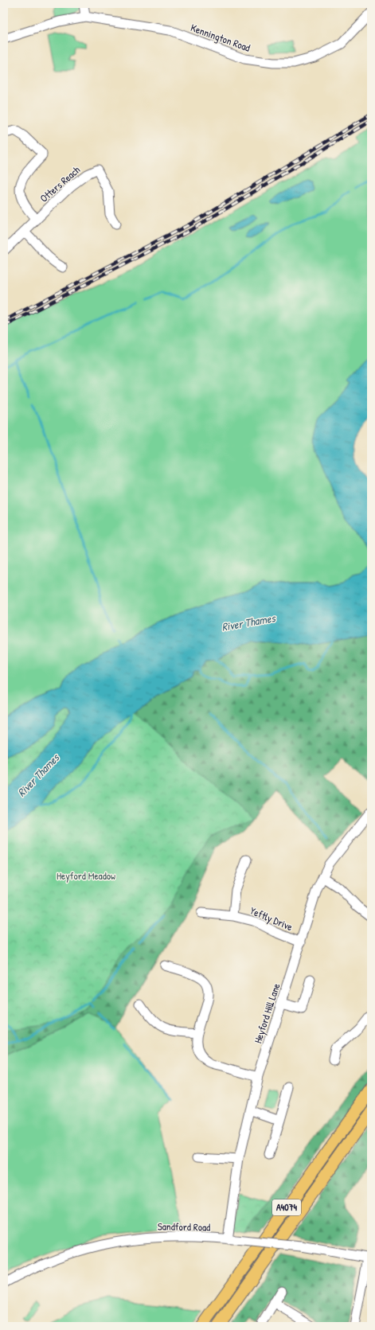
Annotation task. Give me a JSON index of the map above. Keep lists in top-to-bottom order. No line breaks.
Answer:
{"streets":{"main road":["A4074"],"street":["Kennington Road","Otters Reach","Yeftly Drive","Heyford Hill Lane","Sandford Road"]},"crossings":[["Yeftly Drive","Heyford Hill Lane"],["Heyford Hill Lane","Sandford Road"]],"water":["River Thames"],"parks":["Heyford Meadow"]}
